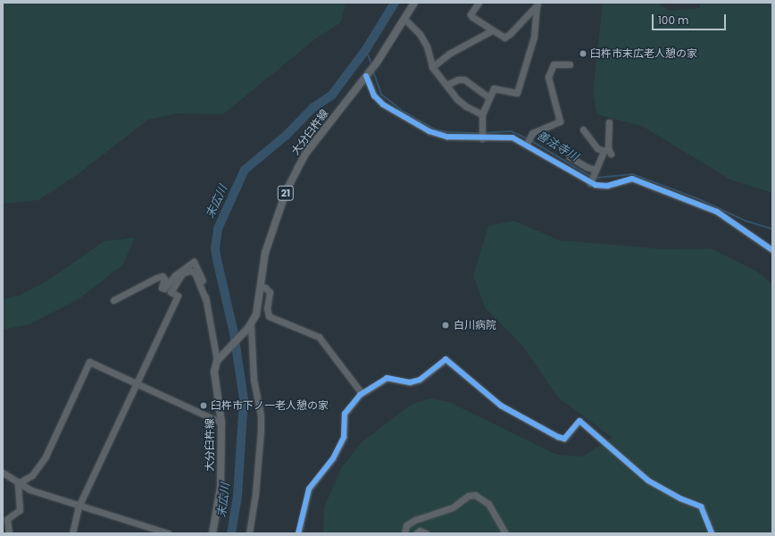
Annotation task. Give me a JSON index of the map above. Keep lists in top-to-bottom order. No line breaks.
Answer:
{"streets":{"main road":["大分臼杵線","21"]},"water":["善法寺川","末広川"],"places":["臼杵市末広老人憩の家","白川病院","臼杵市下ノ一老人憩の家"],"scale_bar":"100 m"}
